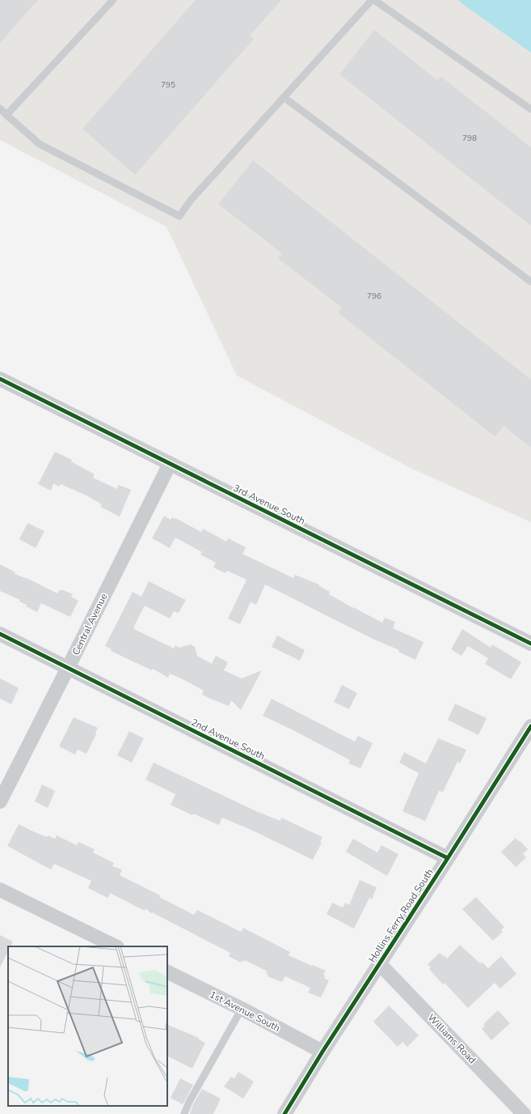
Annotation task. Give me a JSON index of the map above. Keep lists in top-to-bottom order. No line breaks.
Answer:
{"streets":{"street":["3rd Avenue South","Central Avenue","2nd Avenue South","Hollins Ferry Road South","1st Avenue South","Williams Road"]},"crossings":[["3rd Avenue South","Central Avenue"],["Central Avenue","2nd Avenue South"],["2nd Avenue South","Hollins Ferry Road South"],["Hollins Ferry Road South","1st Avenue South"],["Hollins Ferry Road South","Williams Road"]],"house_numbers":["795","798","796"]}
